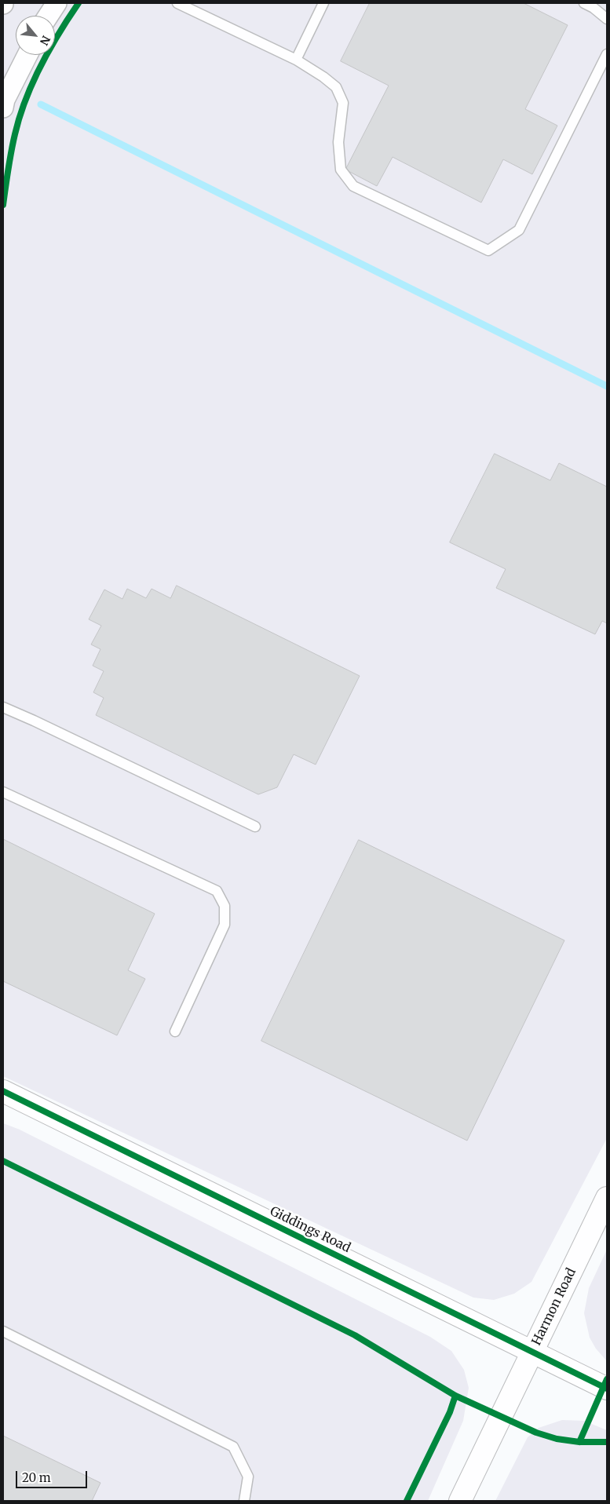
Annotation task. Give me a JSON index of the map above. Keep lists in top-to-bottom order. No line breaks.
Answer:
{"streets":{"street":["Giddings Road","Harmon Road"]},"crossings":[["Giddings Road","Harmon Road"]],"scale_bar":"20 m","north":"bottom right"}
